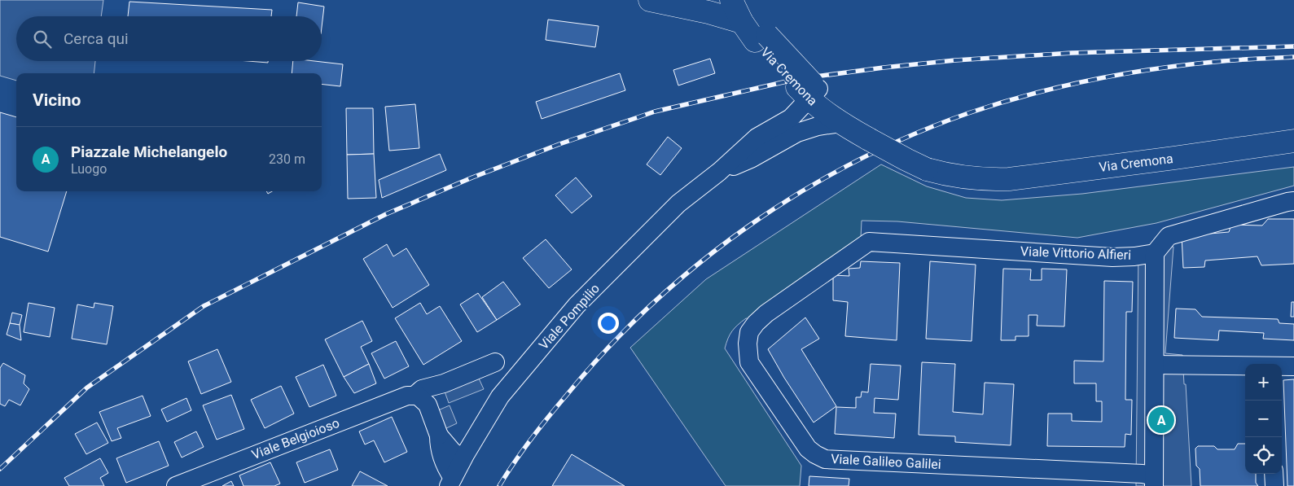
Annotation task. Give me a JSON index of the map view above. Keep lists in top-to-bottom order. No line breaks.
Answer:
{"streets":{"main road":["Via Cremona"],"street":["Viale Vittorio Alfieri","Viale Pompilio","Viale Belgioioso","Viale Galileo Galilei"]},"crossings":[["Via Cremona","Viale Pompilio"],["Viale Vittorio Alfieri","Viale Galileo Galilei"]],"page":{"search":"Cerca qui","heading":"Vicino","list":[{"mark":"A","name":"Piazzale Michelangelo","note":"Luogo","value":"230 m"}],"map_buttons":["+","−"],"pins":"A"}}
